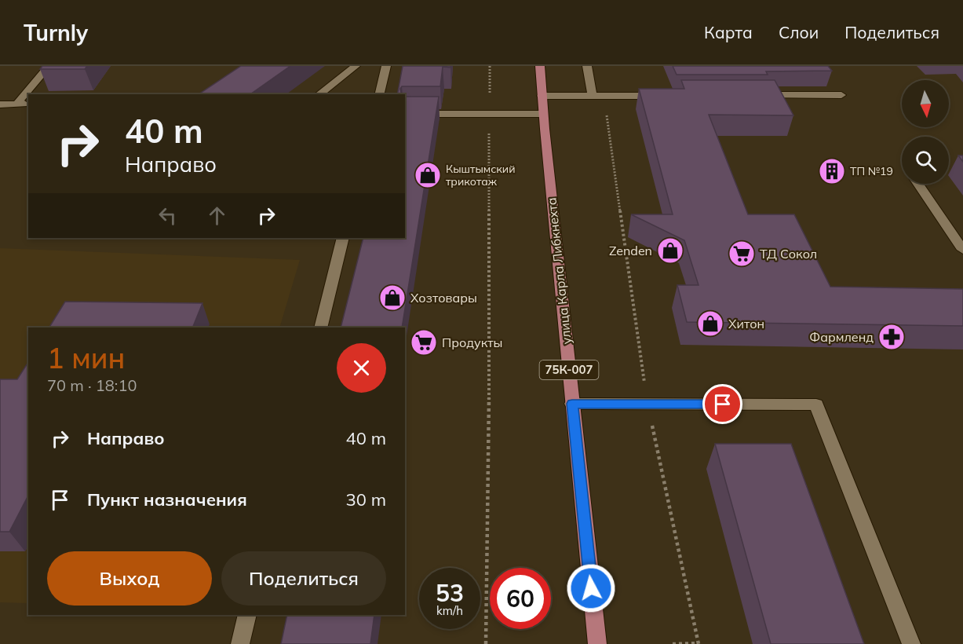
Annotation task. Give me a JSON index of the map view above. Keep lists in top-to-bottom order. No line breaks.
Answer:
{"streets":{"main road":["улица Карла Либкнехта","75К-007"]},"places":{"building":["ТП №19"],"shop":["Кыштымский трикотаж","Zenden","Хозтовары","Хитон"],"supermarket":["ТД Сокол","Продукты"],"pharmacy":["Фармленд"]},"north":"bottom","page":{"header":"Turnly","nav":["Карта","Слои","Поделиться"],"turn":["40 m","Направо"],"heading":["1 мин","70 m · 18:10"],"list":[{"name":"Направо","value":"40 m"},{"name":"Пункт назначения","value":"30 m"}],"buttons":["Выход","Поделиться"],"speed":"53 km/h","limit":"60"}}
